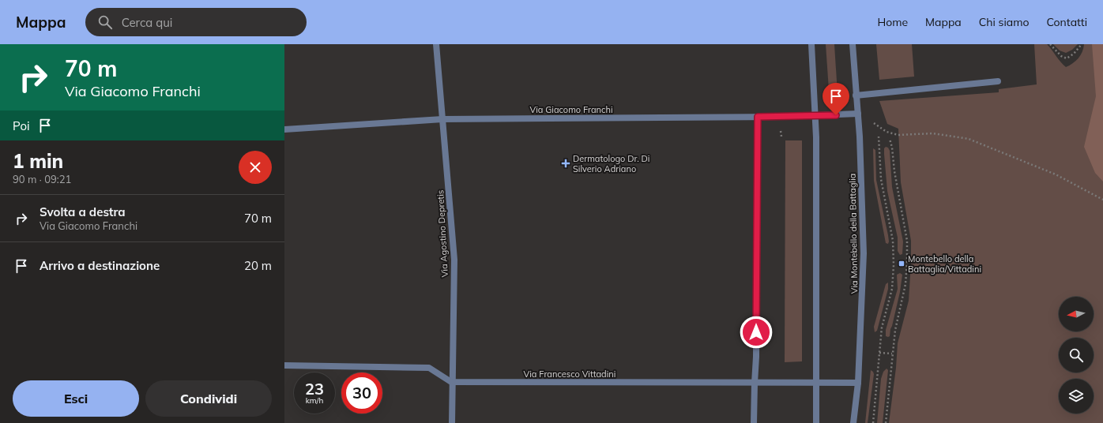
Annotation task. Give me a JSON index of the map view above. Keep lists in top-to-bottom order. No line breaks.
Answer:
{"streets":{"street":["Via Giacomo Franchi","Via Agostino Depretis","Via Montebello della Battaglia","Via Francesco Vittadini"]},"crossings":[["Via Giacomo Franchi","Via Agostino Depretis"],["Via Giacomo Franchi","Via Montebello della Battaglia"],["Via Agostino Depretis","Via Francesco Vittadini"],["Via Montebello della Battaglia","Via Francesco Vittadini"]],"places":{"health":["Dermatologo Dr. Di Silverio Adriano"],"transit":["Montebello della Battaglia/Vittadini"]},"north":"left","page":{"header":"Mappa","search":"Cerca qui","nav":["Home","Mappa","Chi siamo","Contatti"],"turn":["70 m","Via Giacomo Franchi"],"then":"Poi","heading":["1 min","90 m · 09:21"],"list":[{"name":"Svolta a destra","note":"Via Giacomo Franchi","value":"70 m"},{"name":"Arrivo a destinazione","value":"20 m"}],"speed":"23 km/h","limit":"30","buttons":["Esci","Condividi"]}}
